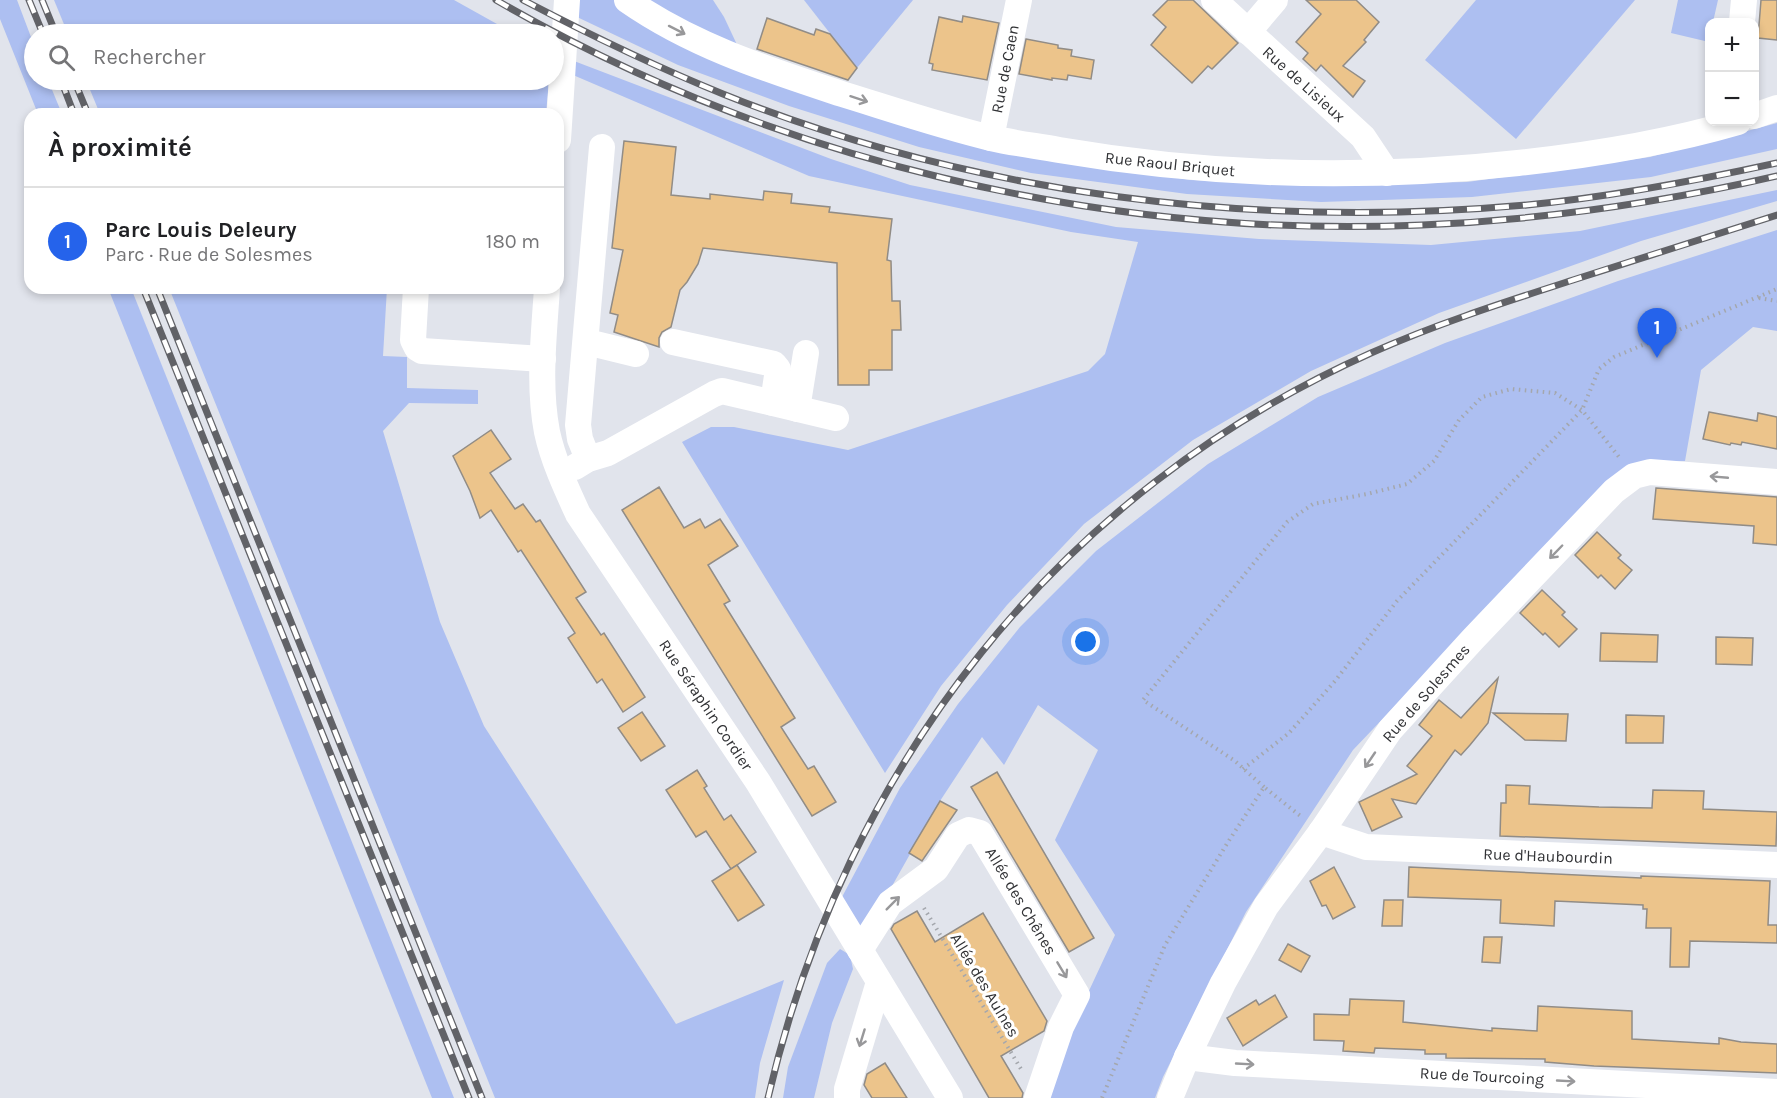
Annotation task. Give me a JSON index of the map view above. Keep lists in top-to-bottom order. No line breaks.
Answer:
{"streets":{"street":["Rue de Caen","Rue de Lisieux","Rue Raoul Briquet","Rue de Solesmes","Rue Séraphin Cordier","Rue d'Haubourdin","Allée des Chênes","Rue de Tourcoing"],"path":["Allée des Aulnes"]},"crossings":[["Rue de Caen","Rue Raoul Briquet"],["Rue de Lisieux","Rue Raoul Briquet"],["Rue de Solesmes","Rue d'Haubourdin"],["Rue de Solesmes","Rue de Tourcoing"],["Rue Séraphin Cordier","Allée des Chênes"],["Allée des Chênes","Allée des Aulnes"]],"one_way":["Rue de Solesmes","Rue de Tourcoing"],"page":{"map_buttons":["+","−"],"search":"Rechercher","heading":"À proximité","list":[{"mark":"1","name":"Parc Louis Deleury","note":"Parc · Rue de Solesmes","value":"180 m"}],"pins":"1"}}
